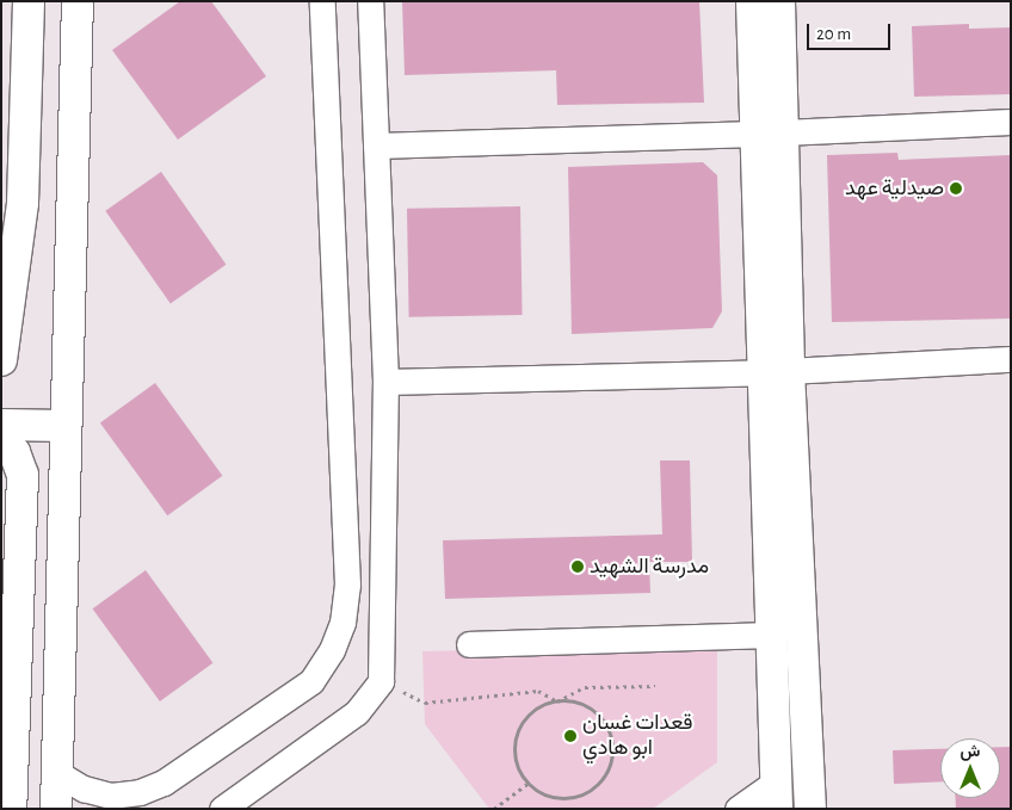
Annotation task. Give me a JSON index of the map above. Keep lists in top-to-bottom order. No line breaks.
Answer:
{"places":["صيدلية عهد","مدرسة الشهيد","قعدات غسان ابو هادي"],"scale_bar":"20 m","north":"top"}
